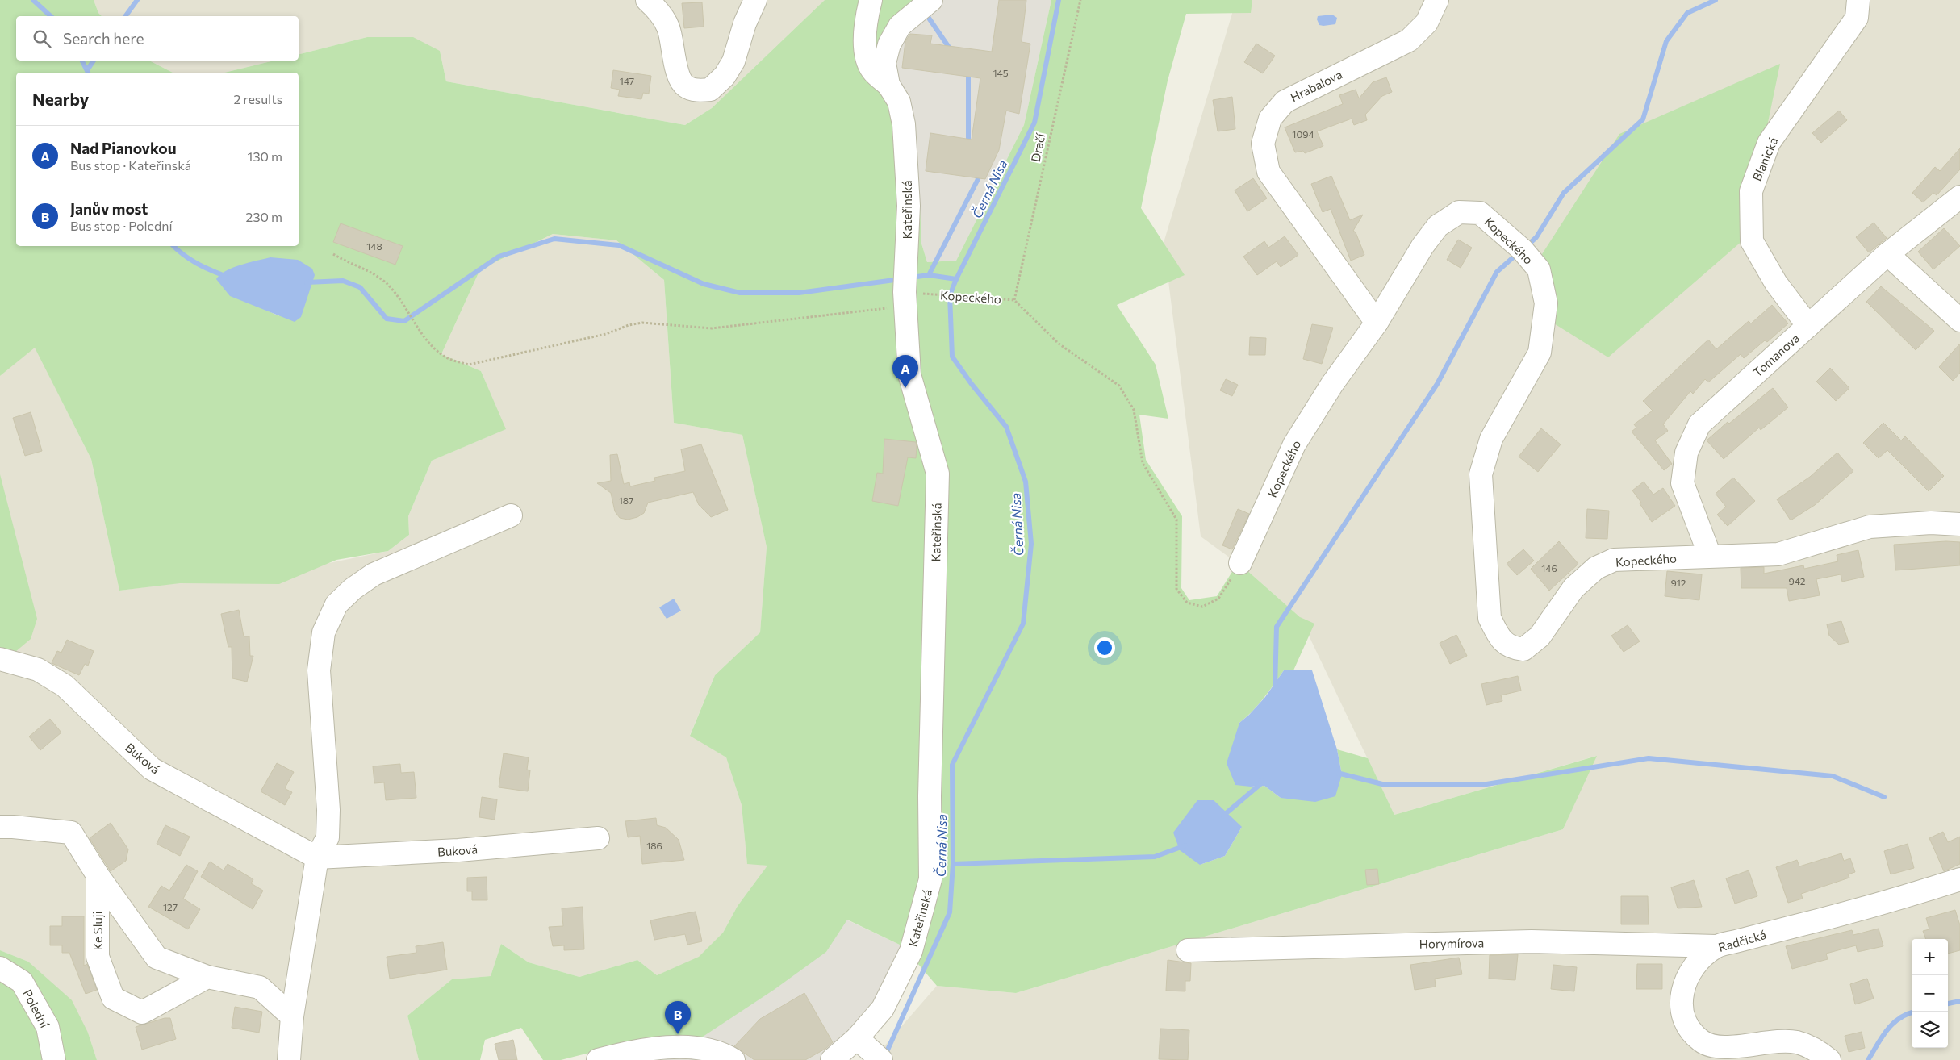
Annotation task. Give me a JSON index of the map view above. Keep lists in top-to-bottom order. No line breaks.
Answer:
{"streets":{"street":["Hrabalova","Blanická","Kateřinská","Kopeckého","Tomanova","Buková","Ke Sluji","Radčická","Horymírova","Polední"],"path":["Dračí"]},"crossings":[["Hrabalova","Kopeckého"],["Dračí","Kopeckého"],["Blanická","Tomanova"],["Kopeckého","Tomanova"],["Radčická","Horymírova"]],"water":["Černá Nisa"],"house_numbers":["145","147","1094","148","187","146","942","912","186","127"],"page":{"search":"Search here","heading":["Nearby","2 results"],"list":[{"mark":"A","name":"Nad Pianovkou","note":"Bus stop · Kateřinská","value":"130 m"},{"mark":"B","name":"Janův most","note":"Bus stop · Polední","value":"230 m"}],"pins":["A","B"],"map_buttons":["+","−"]}}
